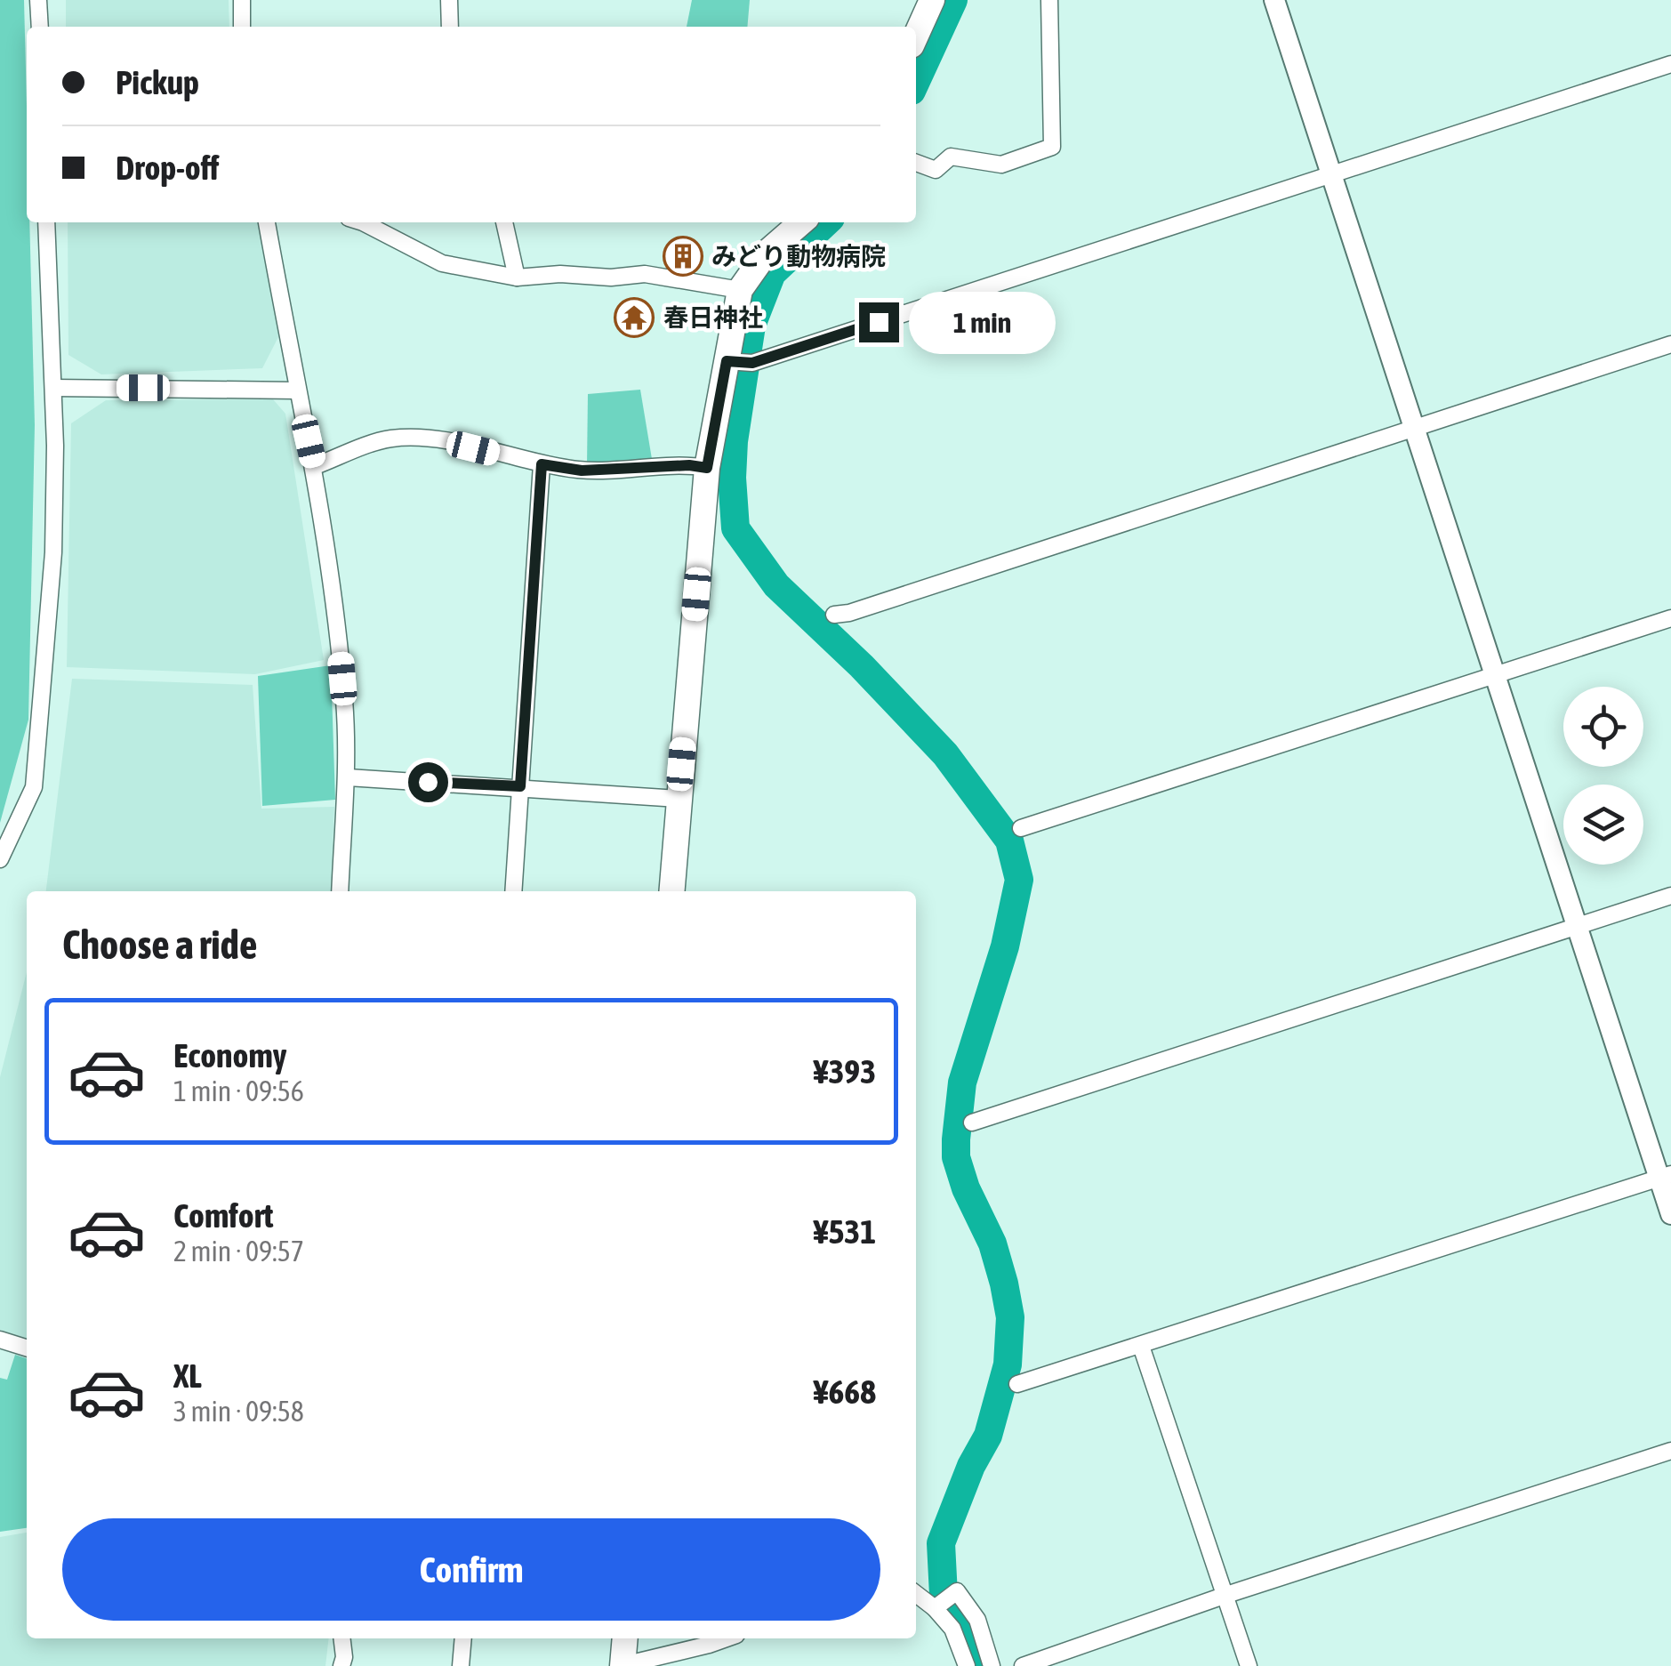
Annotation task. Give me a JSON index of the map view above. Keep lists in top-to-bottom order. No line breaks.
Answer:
{"places":{"building":["みどり動物病院"],"temple":["春日神社"]},"page":{"banner":["Pickup","Drop-off"],"bubble":"1 min","heading":"Choose a ride","list":[{"name":"Economy","note":"1 min · 09:56","value":"¥393"},{"name":"Comfort","note":"2 min · 09:57","value":"¥531"},{"name":"XL","note":"3 min · 09:58","value":"¥668"}],"buttons":"Confirm"}}
